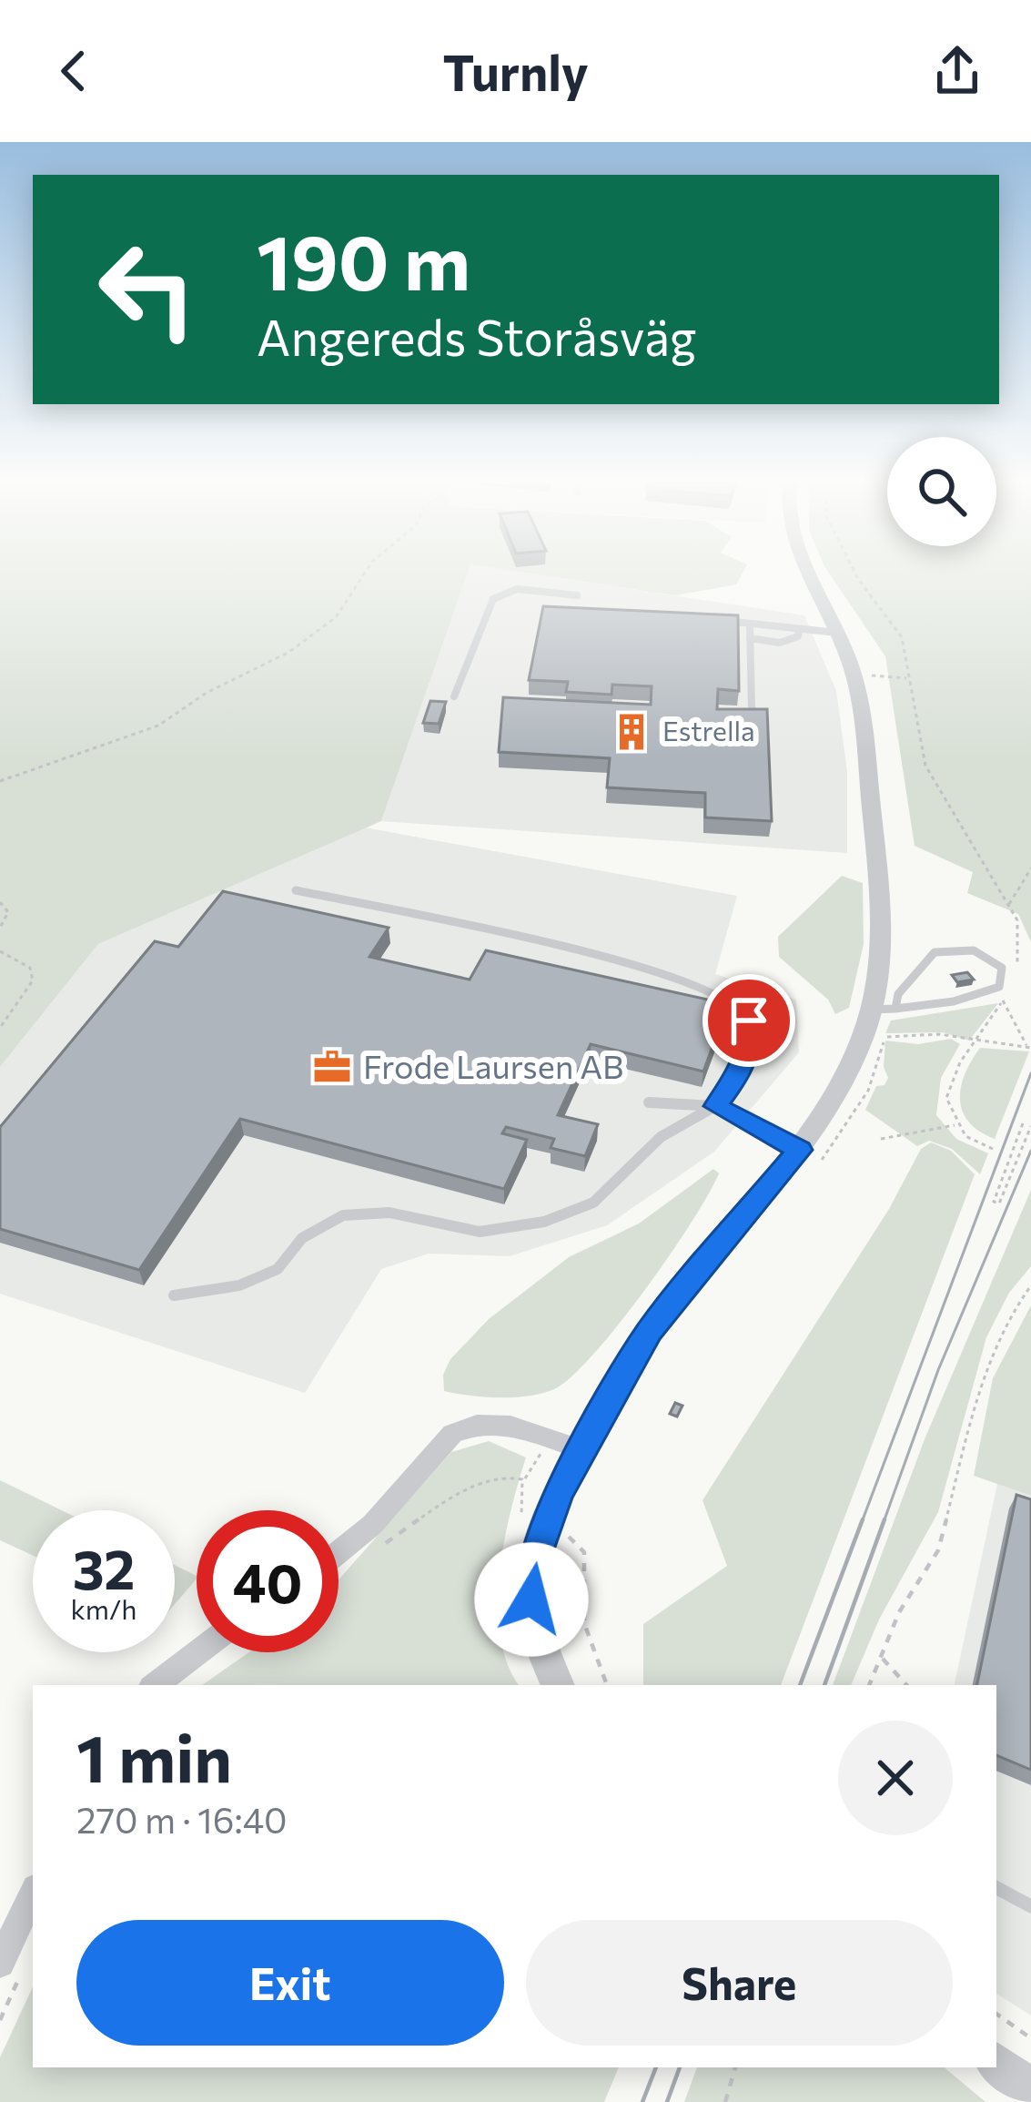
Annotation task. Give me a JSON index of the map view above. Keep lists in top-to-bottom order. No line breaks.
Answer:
{"places":{"building":["Estrella"],"office":["Frode Laursen AB"]},"page":{"header":"Turnly","turn":["190 m","Angereds Storåsväg"],"speed":"32 km/h","limit":"40","heading":["1 min","270 m · 16:40"],"buttons":["Exit","Share"]}}
